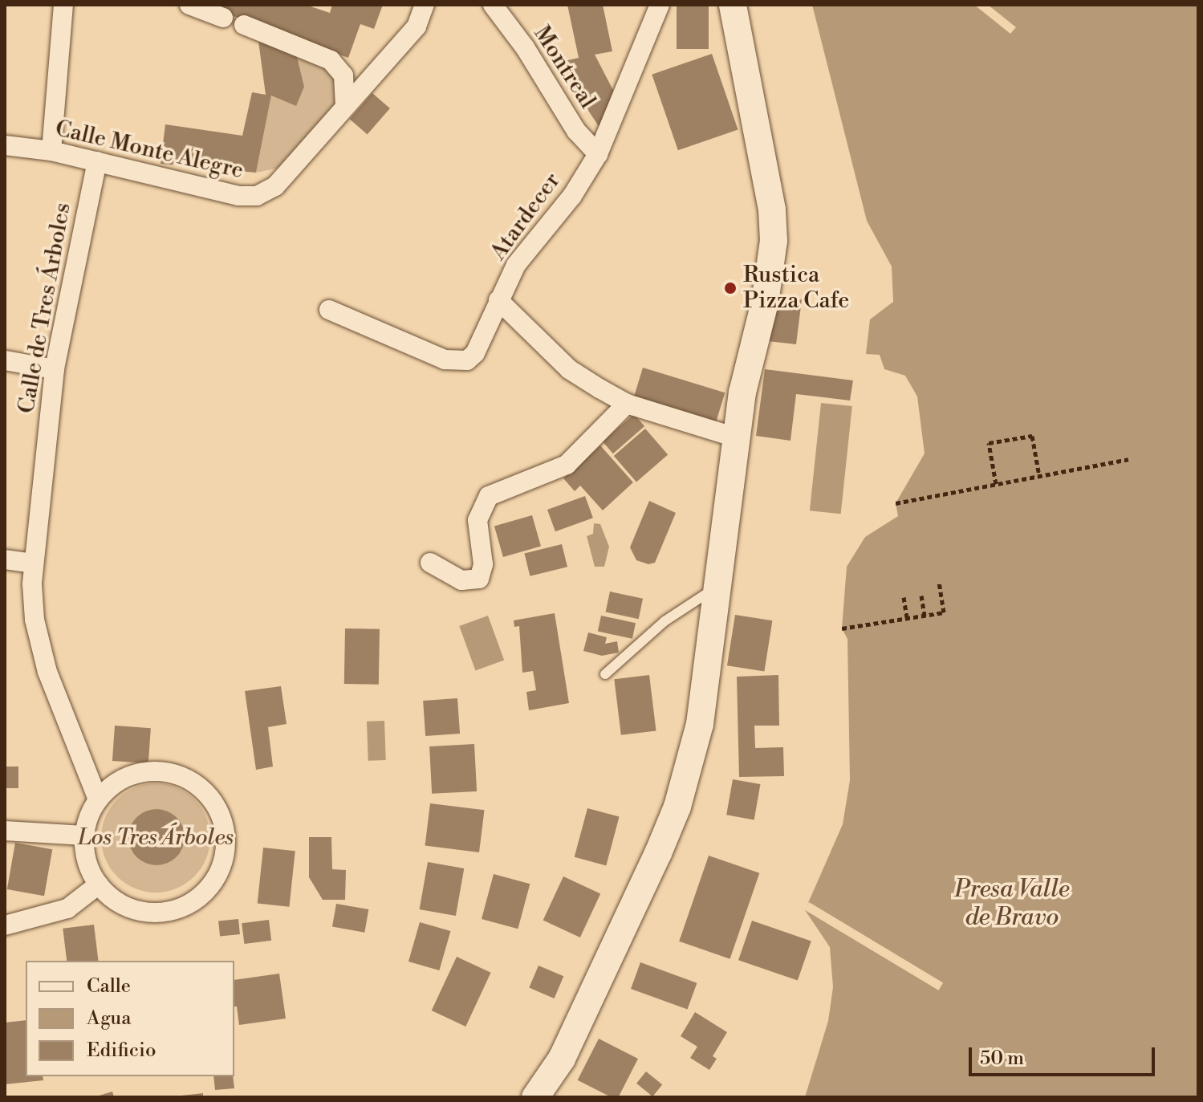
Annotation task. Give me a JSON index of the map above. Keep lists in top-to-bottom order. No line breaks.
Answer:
{"streets":{"street":["Montreal","Calle Monte Alegre","Atardecer","Calle de Tres Árboles"]},"crossings":[["Montreal","Atardecer"],["Calle Monte Alegre","Calle de Tres Árboles"]],"water":["Presa Valle de Bravo"],"parks":["Los Tres Árboles"],"places":["Rustica Pizza Cafe"],"legend":["Calle","Agua","Edificio"],"scale_bar":"50 m"}
